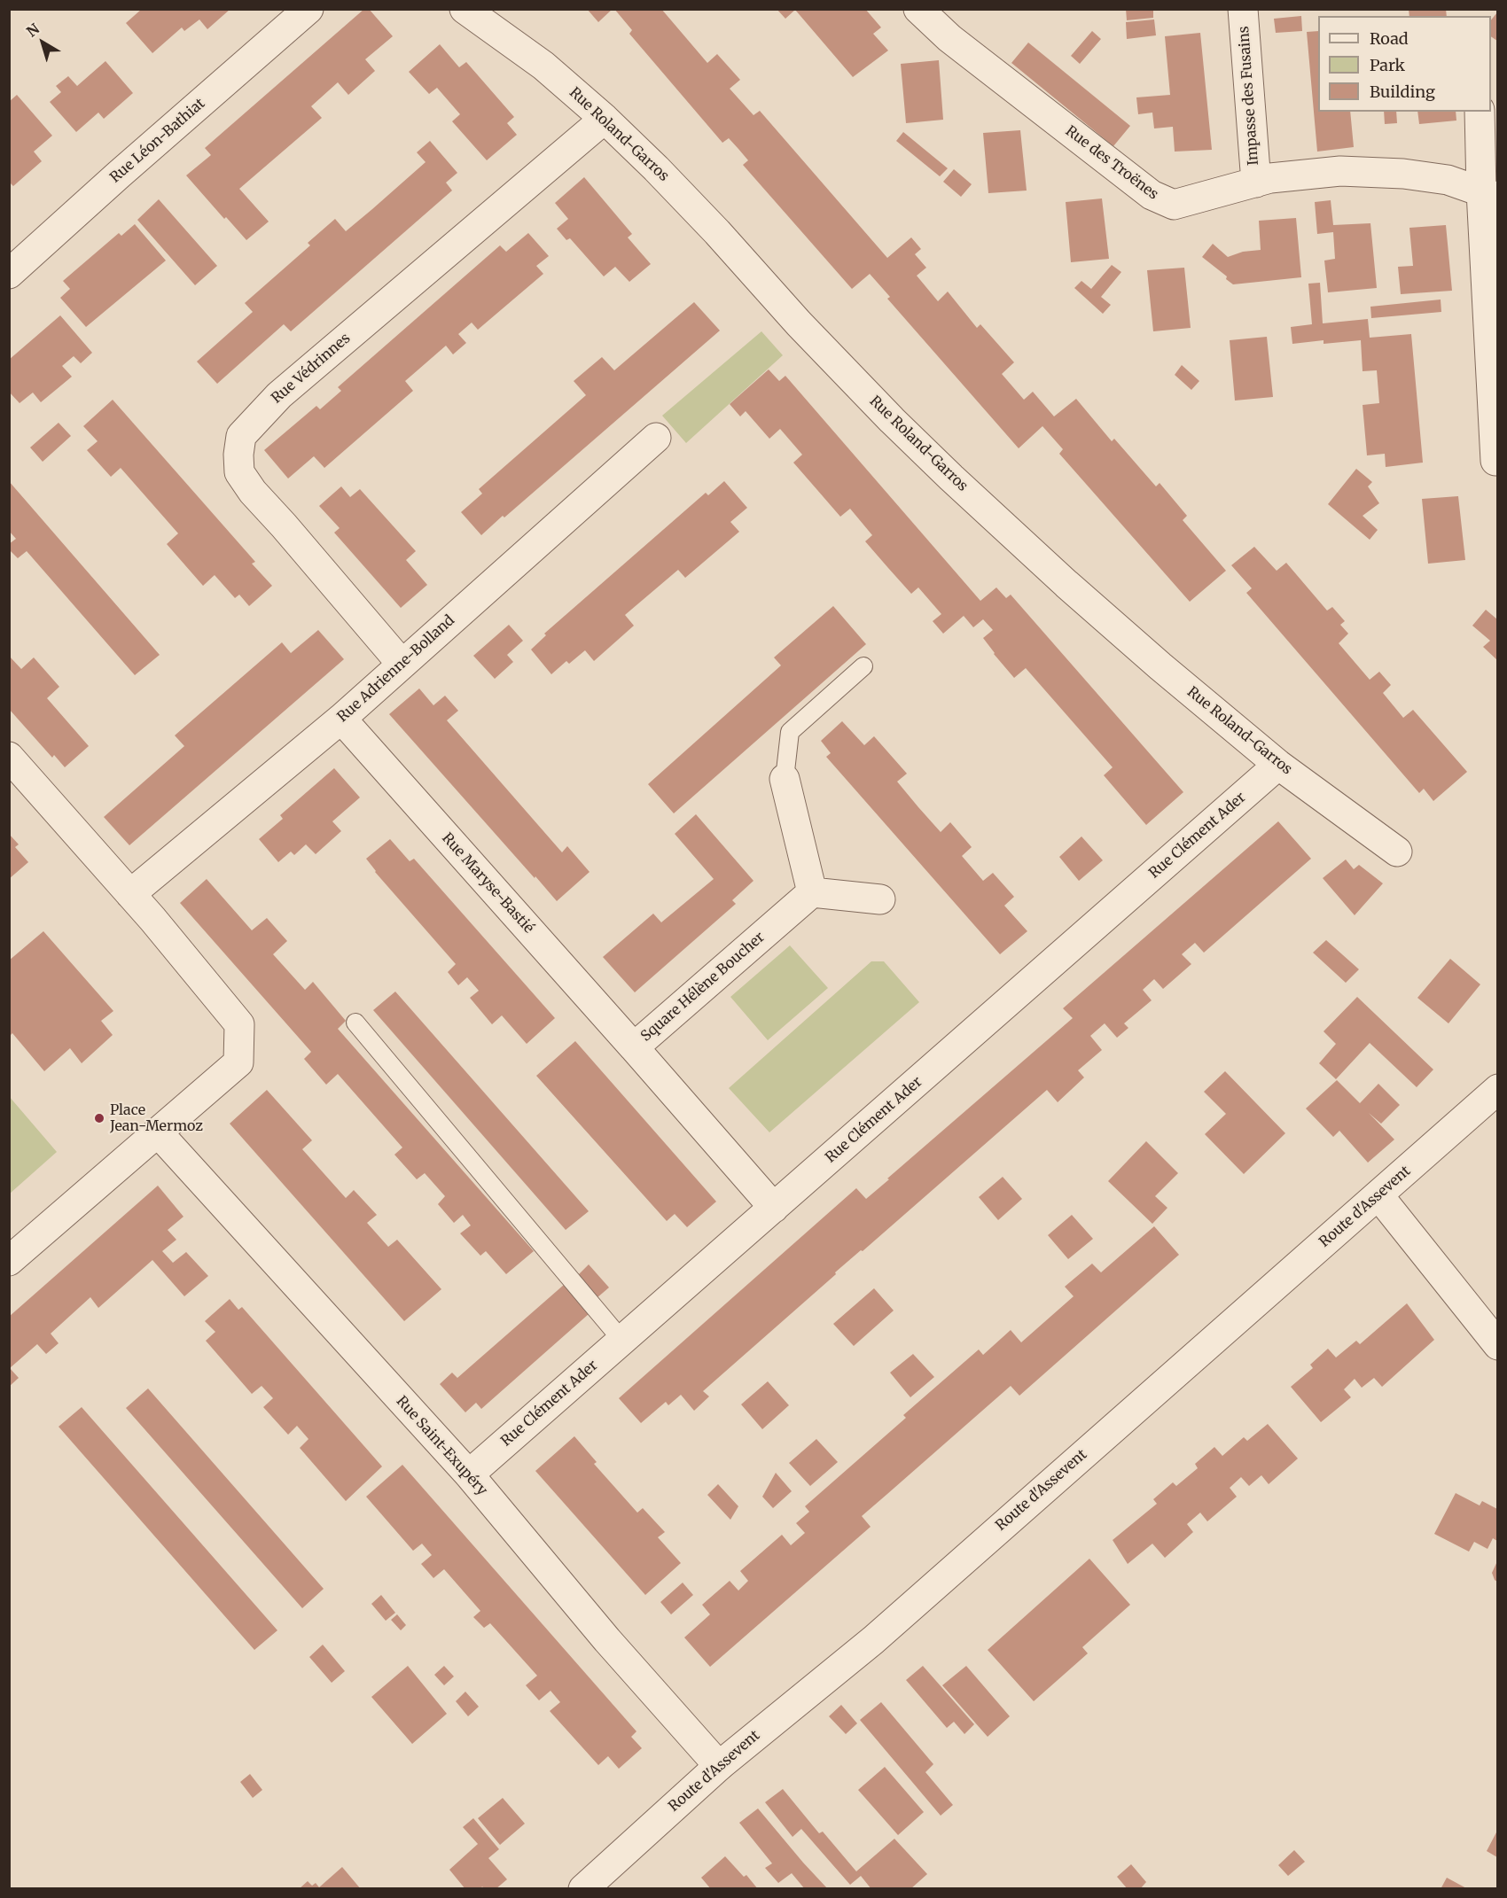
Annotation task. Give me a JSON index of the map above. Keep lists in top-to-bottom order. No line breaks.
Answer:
{"streets":{"street":["Impasse des Fusains","Rue Roland-Garros","Rue Léon-Bathiat","Rue des Troënes","Rue Védrinnes","Rue Adrienne-Bolland","Rue Clément Ader","Rue Maryse-Bastié","Square Hélène Boucher","Route d'Assevent","Rue Saint-Exupéry"]},"crossings":[["Impasse des Fusains","Rue des Troënes"],["Rue Roland-Garros","Rue Védrinnes"],["Rue Roland-Garros","Rue Clément Ader"],["Rue Védrinnes","Rue Adrienne-Bolland"],["Rue Adrienne-Bolland","Rue Maryse-Bastié"],["Rue Clément Ader","Square Hélène Boucher"],["Rue Clément Ader","Rue Saint-Exupéry"],["Rue Maryse-Bastié","Square Hélène Boucher"],["Route d'Assevent","Rue Saint-Exupéry"]],"places":["Place Jean-Mermoz"],"legend":["Road","Park","Building"],"north":"top left"}
